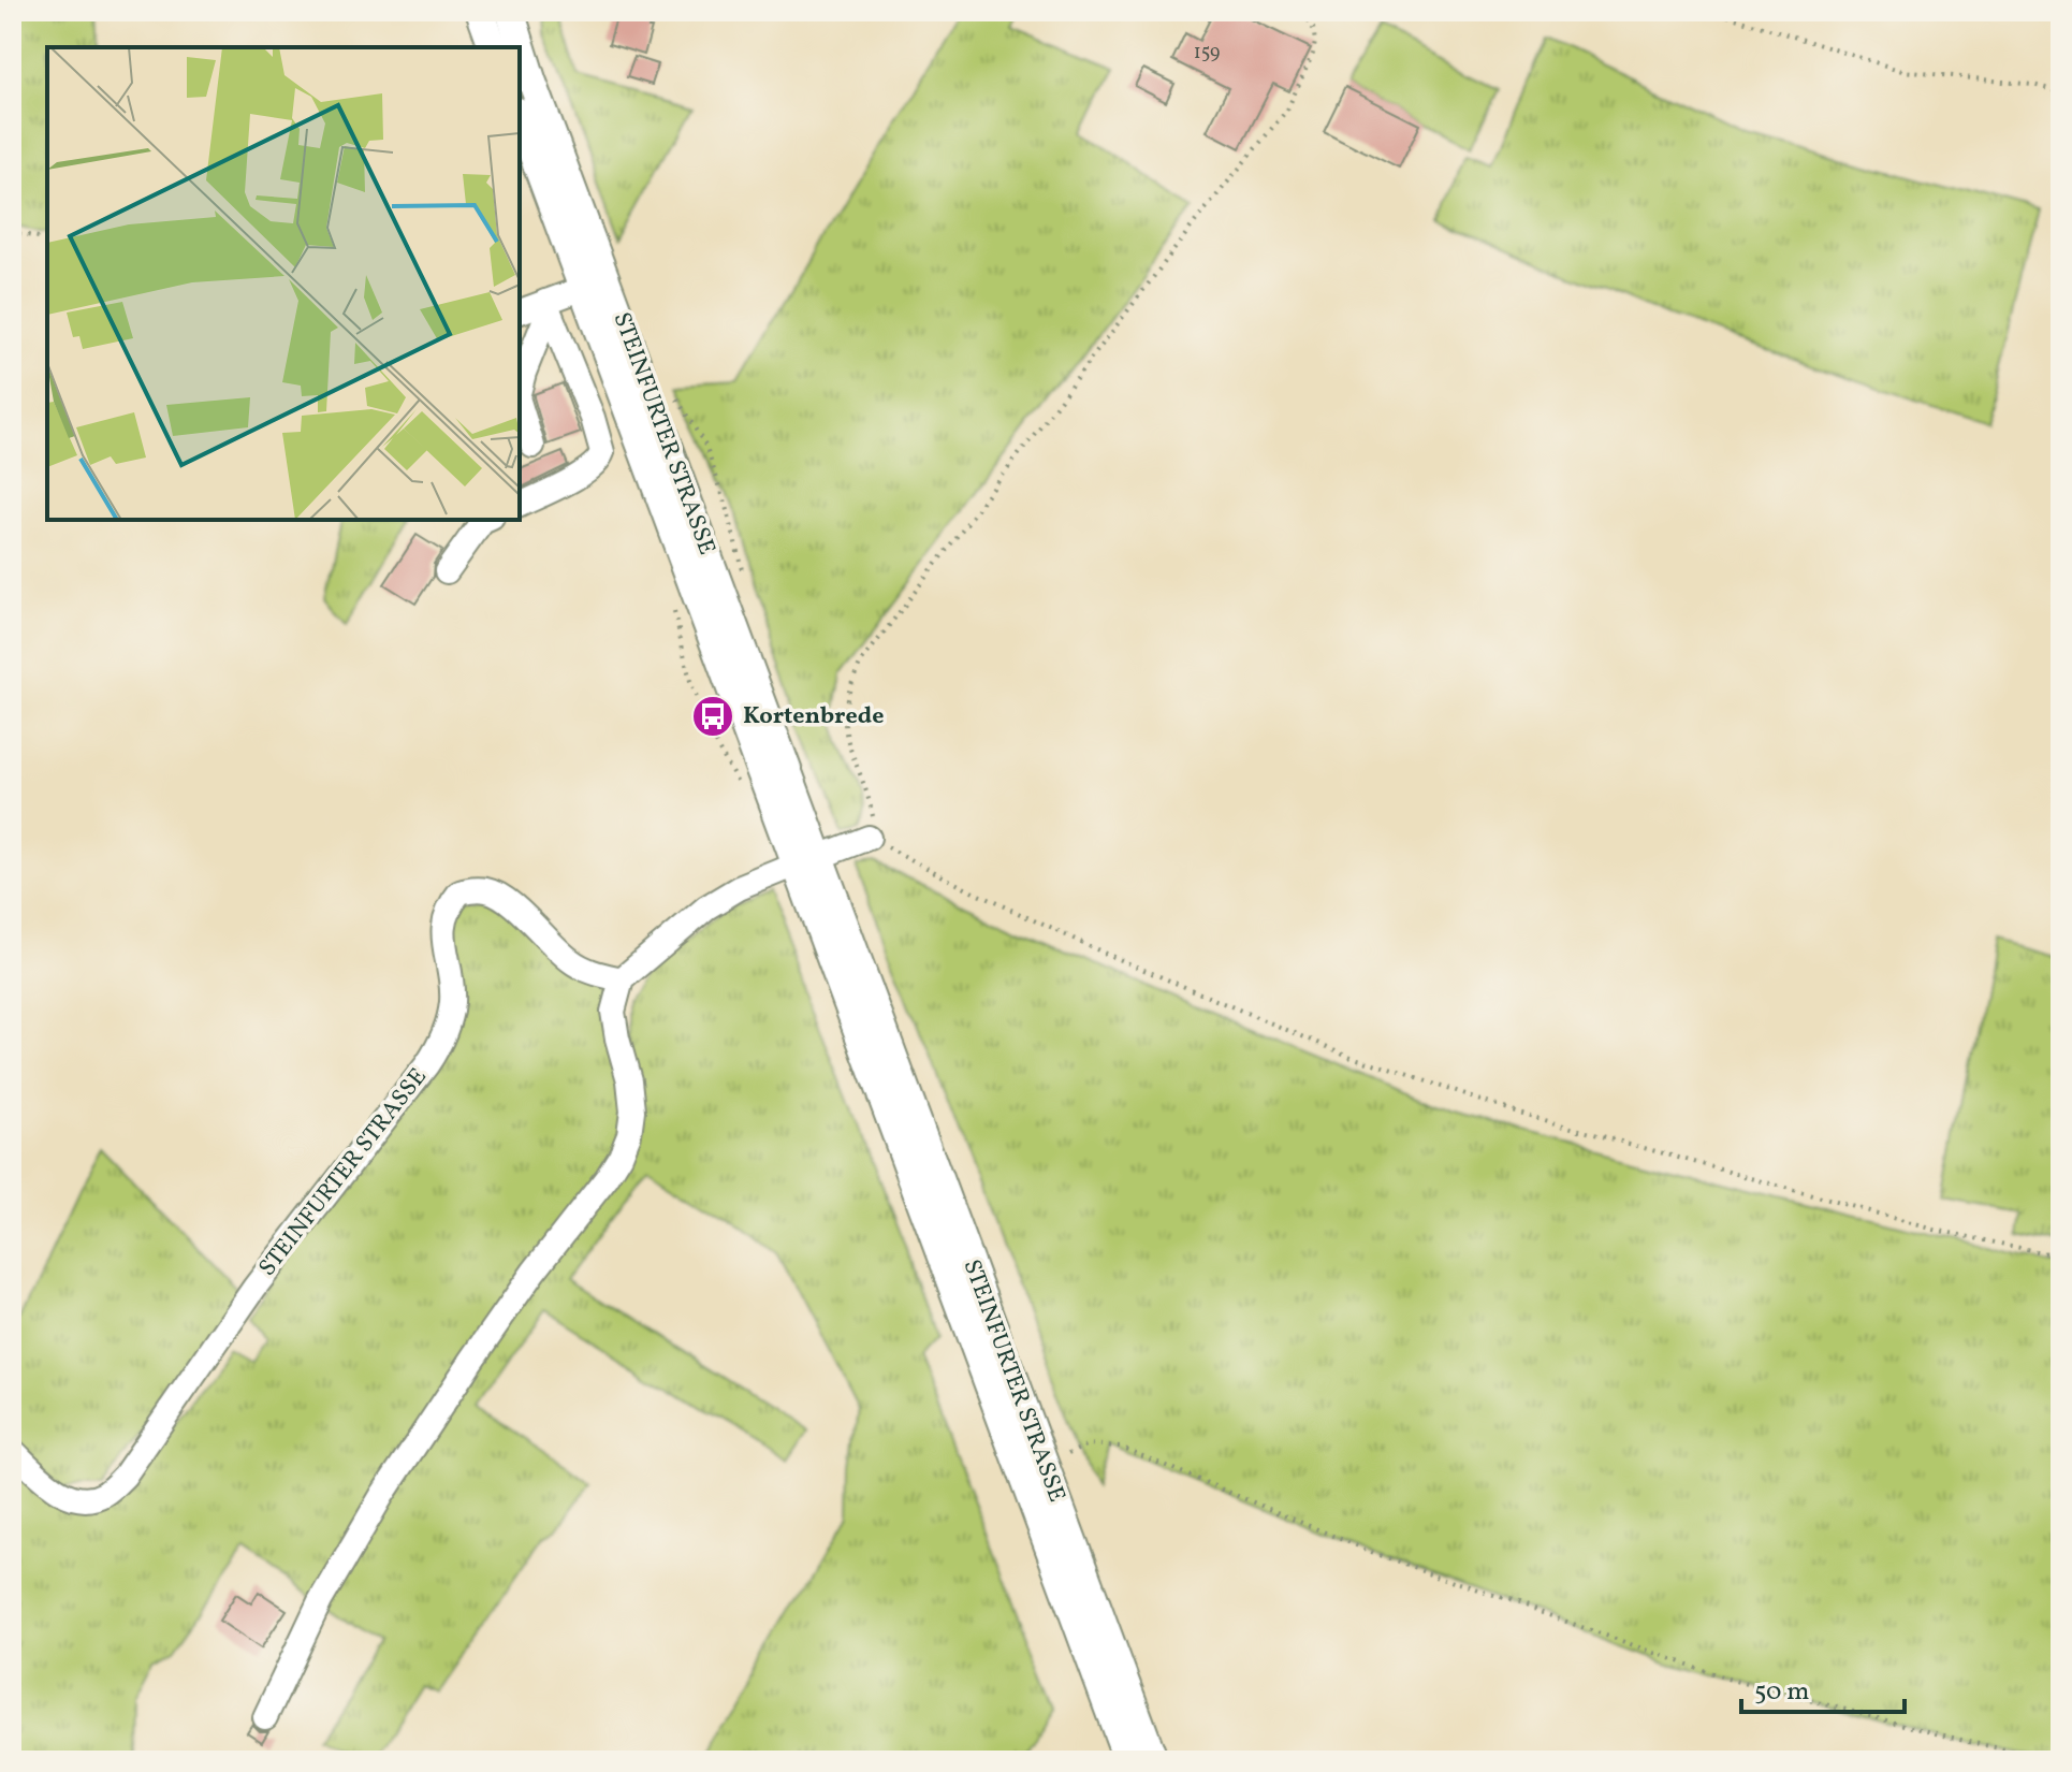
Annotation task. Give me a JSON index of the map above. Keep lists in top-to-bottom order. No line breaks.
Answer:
{"streets":{"main road":["STEINFURTER STRASSE"]},"places":{"bus stop":["Kortenbrede"]},"house_numbers":["159"],"scale_bar":"50 m"}
